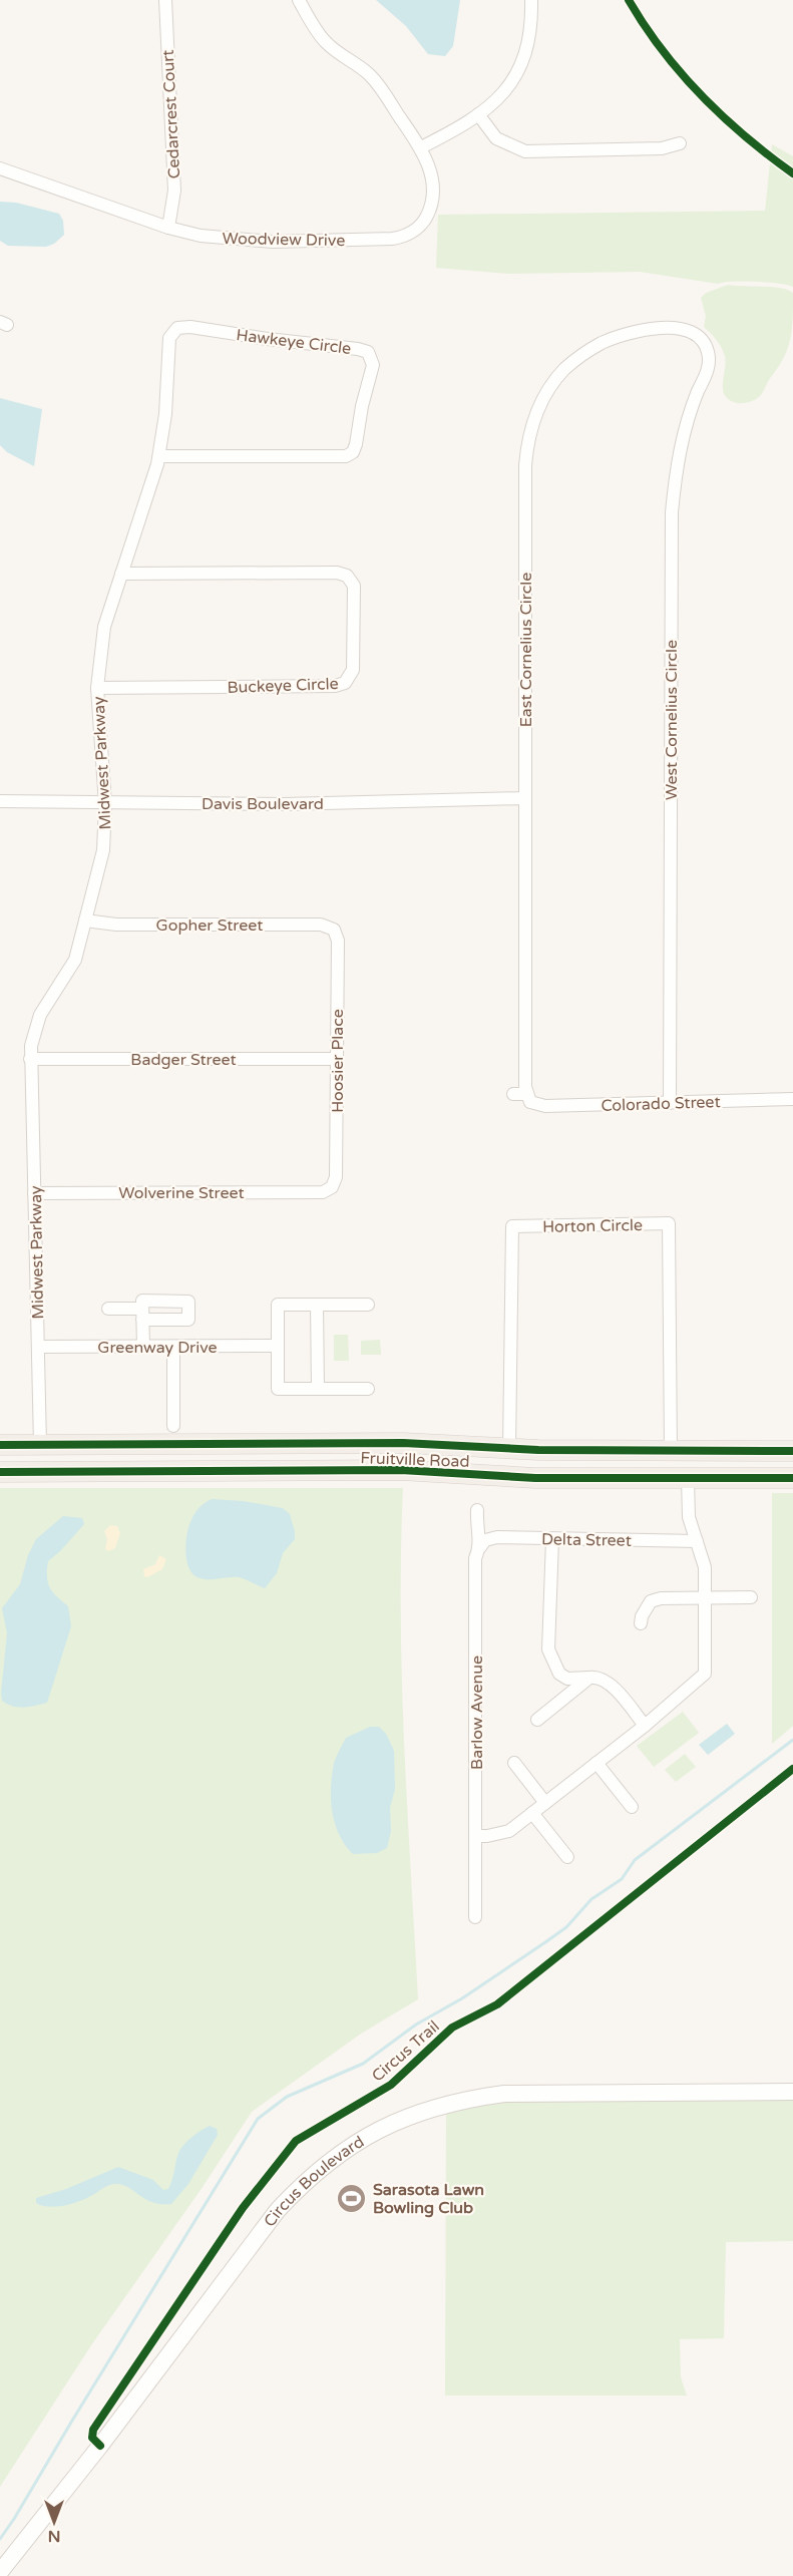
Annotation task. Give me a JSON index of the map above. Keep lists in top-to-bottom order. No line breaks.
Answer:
{"streets":{"main road":["Fruitville Road"],"street":["Cedarcrest Court","Woodview Drive","Hawkeye Circle","East Cornelius Circle","Buckeye Circle","West Cornelius Circle","Midwest Parkway","Davis Boulevard","Gopher Street","Badger Street","Hoosier Place","Colorado Street","Wolverine Street","Horton Circle","Greenway Drive","Delta Street","Barlow Avenue","Circus Boulevard"],"cycle path":["Circus Trail"]},"crossings":[["Cedarcrest Court","Woodview Drive"],["Hawkeye Circle","Midwest Parkway"],["East Cornelius Circle","West Cornelius Circle"],["East Cornelius Circle","Davis Boulevard"],["East Cornelius Circle","Colorado Street"],["Buckeye Circle","Midwest Parkway"],["West Cornelius Circle","Colorado Street"],["Midwest Parkway","Davis Boulevard"],["Midwest Parkway","Gopher Street"],["Midwest Parkway","Badger Street"],["Midwest Parkway","Wolverine Street"],["Midwest Parkway","Greenway Drive"],["Midwest Parkway","Fruitville Road"],["Gopher Street","Hoosier Place"],["Badger Street","Hoosier Place"],["Hoosier Place","Wolverine Street"],["Horton Circle","Fruitville Road"],["Delta Street","Barlow Avenue"]],"places":{"sports":["Sarasota Lawn Bowling Club"]},"north":"bottom"}
